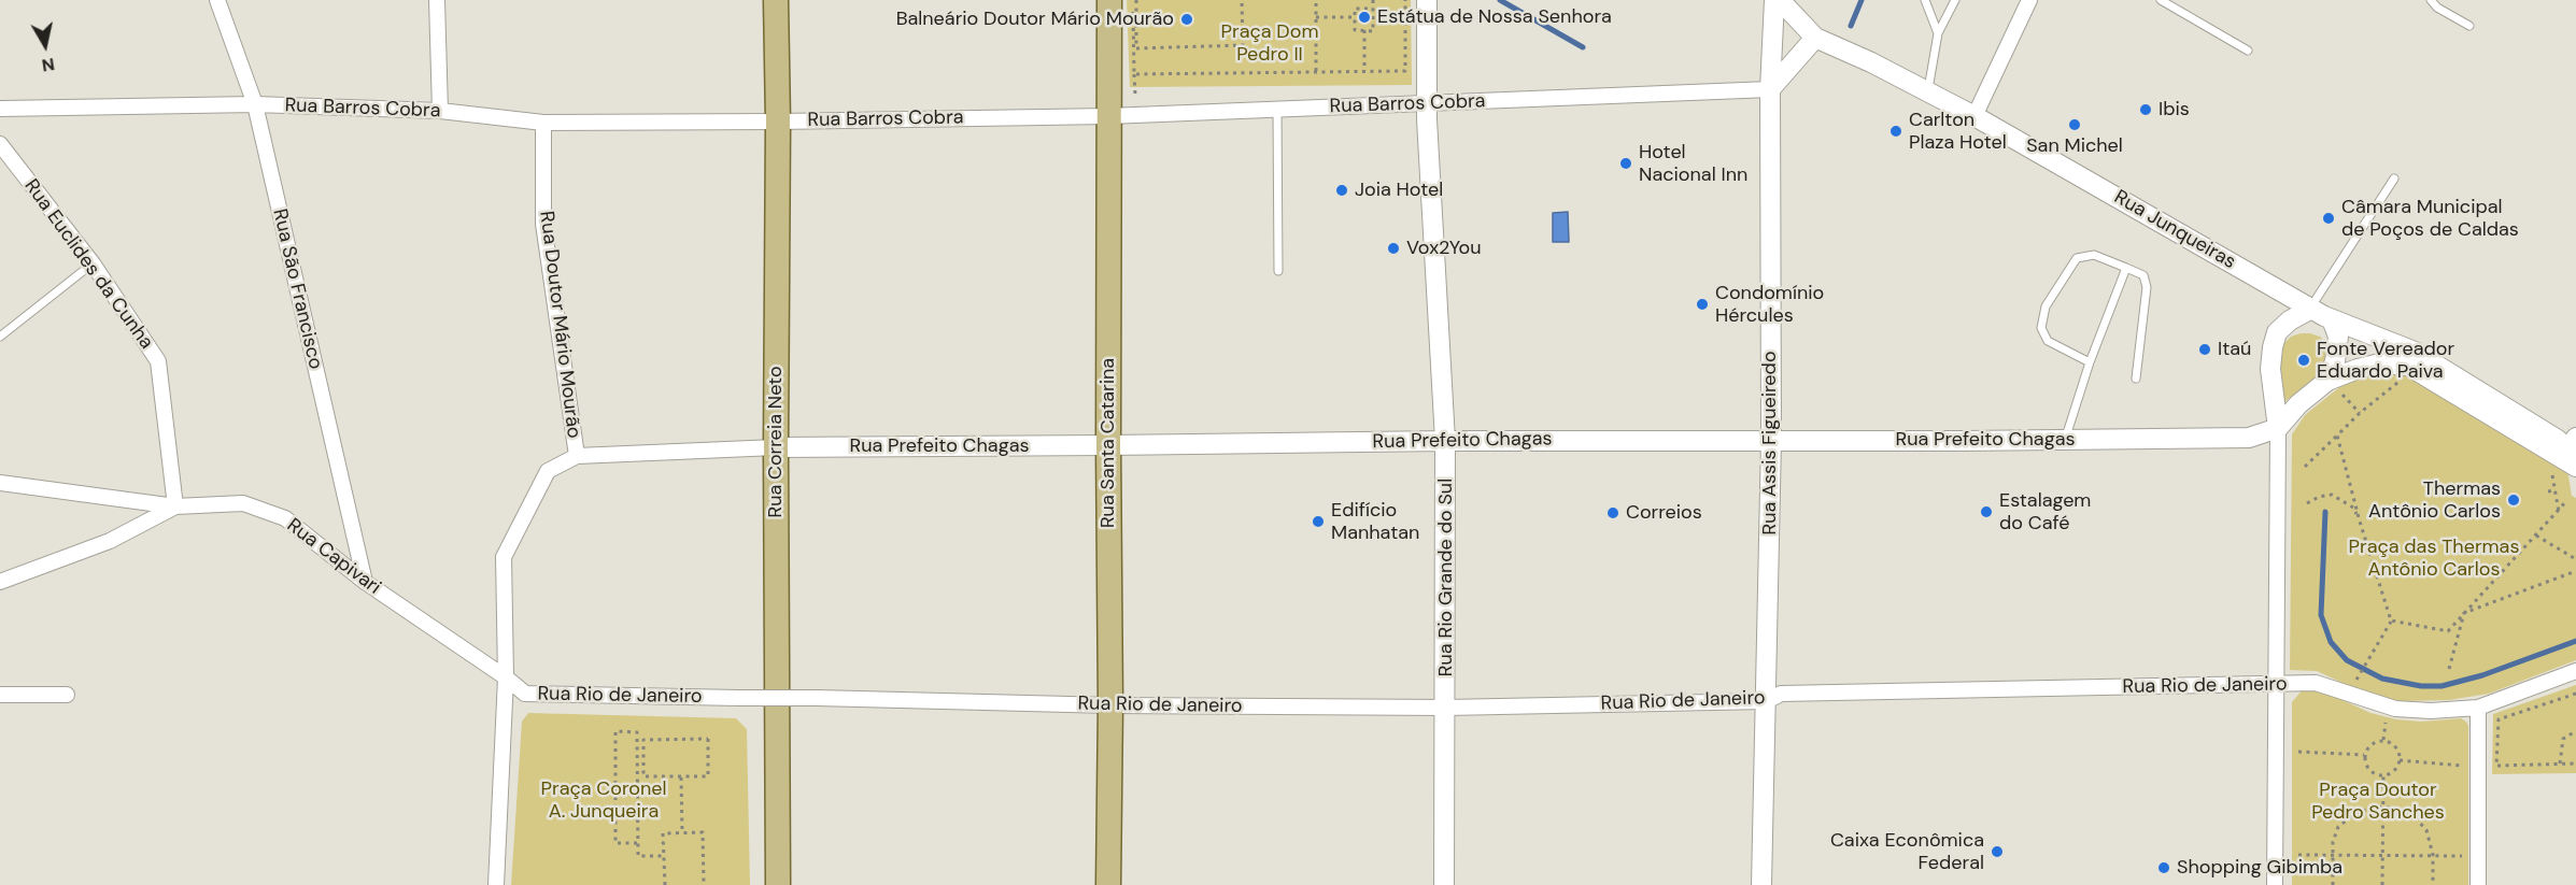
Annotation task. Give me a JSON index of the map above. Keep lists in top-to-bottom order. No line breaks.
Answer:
{"streets":{"main road":["Rua Correia Neto","Rua Santa Catarina"],"street":["Rua Barros Cobra","Rua Junqueiras","Rua Euclides da Cunha","Rua São Francisco","Rua Doutor Mário Mourão","Rua Prefeito Chagas","Rua Assis Figueiredo","Rua Capivari","Rua Rio Grande do Sul","Rua Rio de Janeiro"]},"crossings":[["Rua Barros Cobra","Rua São Francisco"],["Rua Barros Cobra","Rua Doutor Mário Mourão"],["Rua Barros Cobra","Rua Correia Neto"],["Rua Barros Cobra","Rua Santa Catarina"],["Rua Barros Cobra","Rua Assis Figueiredo"],["Rua Barros Cobra","Rua Rio Grande do Sul"],["Rua Euclides da Cunha","Rua Capivari"],["Rua São Francisco","Rua Capivari"],["Rua Doutor Mário Mourão","Rua Prefeito Chagas"],["Rua Doutor Mário Mourão","Rua Capivari"],["Rua Doutor Mário Mourão","Rua Rio de Janeiro"],["Rua Prefeito Chagas","Rua Correia Neto"],["Rua Prefeito Chagas","Rua Santa Catarina"],["Rua Prefeito Chagas","Rua Assis Figueiredo"],["Rua Prefeito Chagas","Rua Rio Grande do Sul"],["Rua Santa Catarina","Rua Rio de Janeiro"],["Rua Assis Figueiredo","Rua Rio de Janeiro"],["Rua Capivari","Rua Rio de Janeiro"],["Rua Rio Grande do Sul","Rua Rio de Janeiro"]],"parks":["Praça Dom Pedro II","Praça das Thermas Antônio Carlos","Praça Coronel A. Junqueira","Praça Doutor Pedro Sanches"],"places":["Estátua de Nossa Senhora","Balneário Doutor Mário Mourão","Ibis","San Michel","Carlton Plaza Hotel","Hotel Nacional Inn","Joia Hotel","Câmara Municipal de Poços de Caldas","Vox2You","Condomínio Hércules","Itaú","Fonte Vereador Eduardo Paiva","Thermas Antônio Carlos","Estalagem do Café","Correios","Edifício Manhatan","Caixa Econômica Federal","Shopping Gibimba"],"north":"bottom"}
